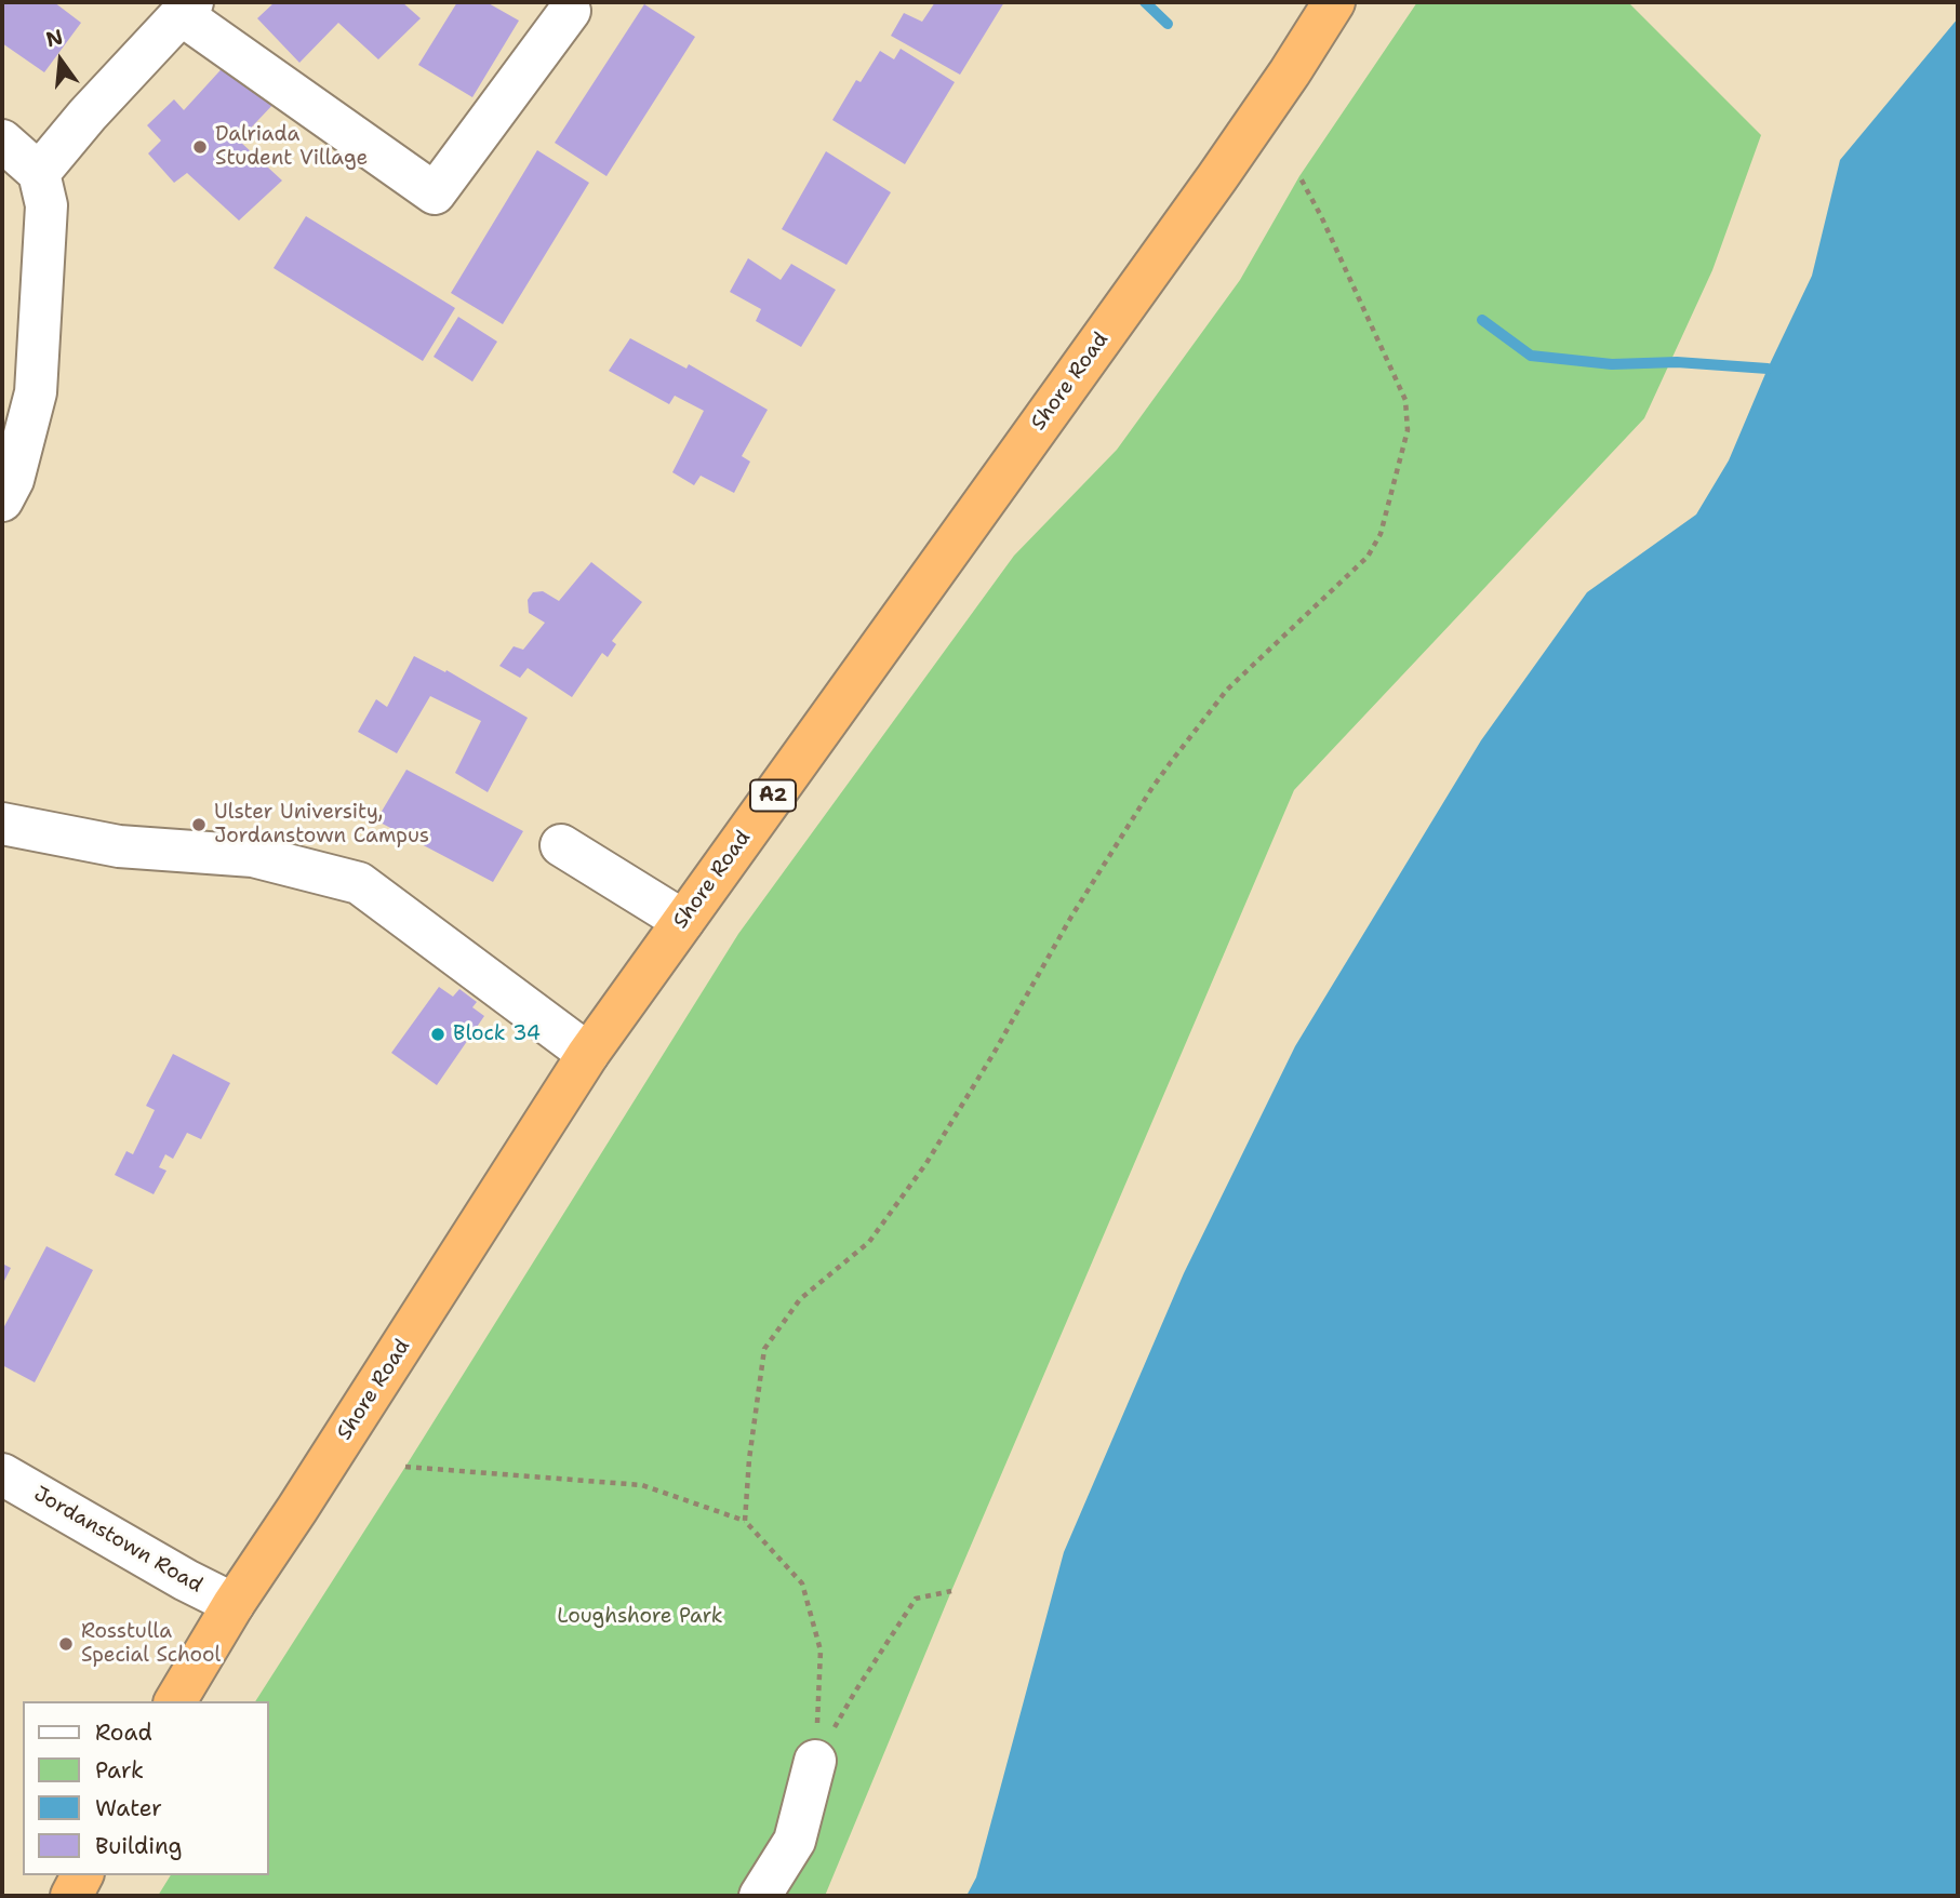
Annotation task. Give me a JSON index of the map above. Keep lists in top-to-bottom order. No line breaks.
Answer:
{"streets":{"highway":["Shore Road","A2"],"street":["Jordanstown Road"]},"crossings":[["Shore Road","Jordanstown Road"]],"parks":["Loughshore Park"],"places":["Dalriada Student Village","Ulster University, Jordanstown Campus","Block 34","Rosstulla Special School"],"legend":["Road","Park","Water","Building"],"north":"top"}
